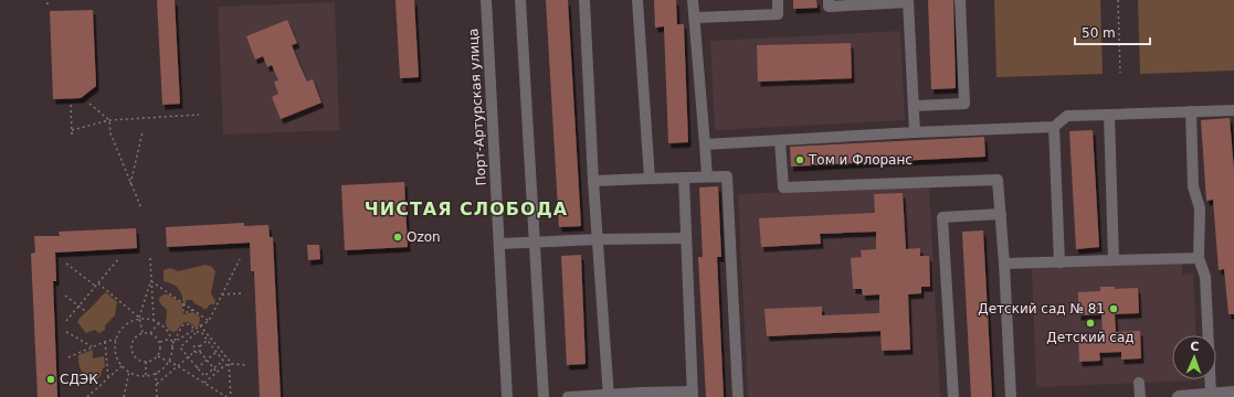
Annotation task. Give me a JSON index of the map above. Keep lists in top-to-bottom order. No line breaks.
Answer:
{"streets":{"street":["Порт-Артурская улица"]},"districts":["ЧИСТАЯ СЛОБОДА"],"places":["Том и Флоранс","Ozon","Детский сад № 81","Детский сад","СДЭК"],"scale_bar":"50 m","north":"top"}
